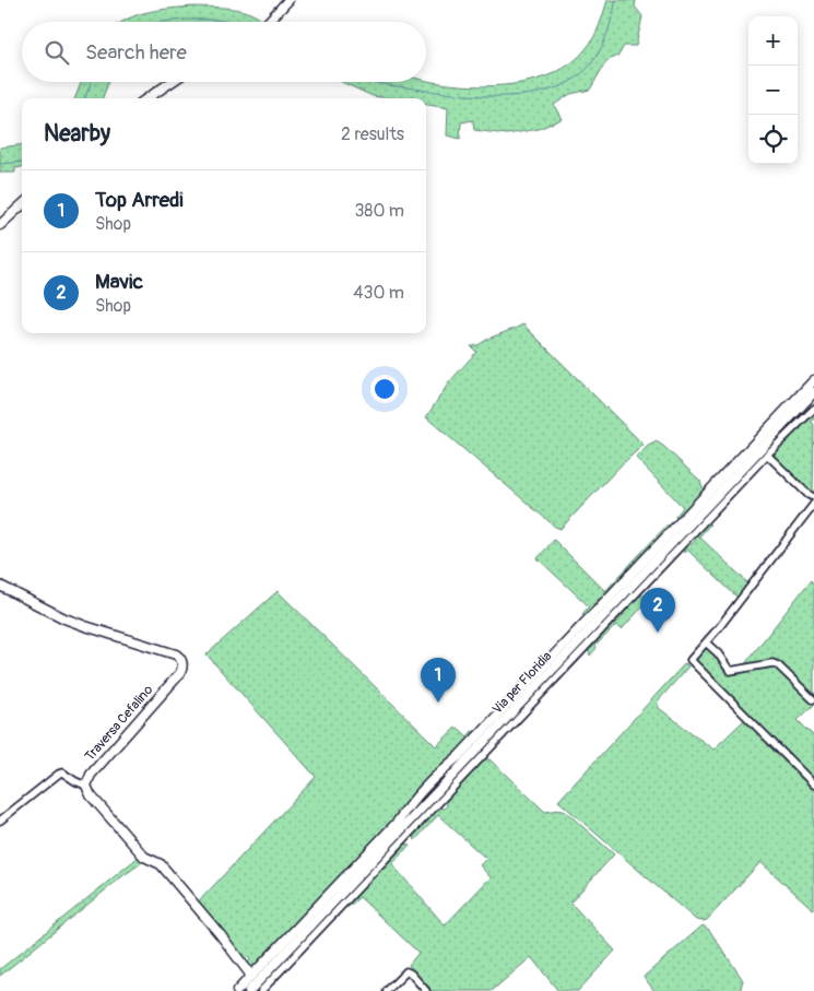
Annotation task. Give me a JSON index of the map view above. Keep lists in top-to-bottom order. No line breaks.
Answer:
{"streets":{"street":["Via per Floridia","Traversa Cefalino"]},"page":{"map_buttons":["+","−"],"search":"Search here","heading":["Nearby","2 results"],"list":[{"mark":"1","name":"Top Arredi","note":"Shop","value":"380 m"},{"mark":"2","name":"Mavic","note":"Shop","value":"430 m"}],"pins":["2","1"]}}
